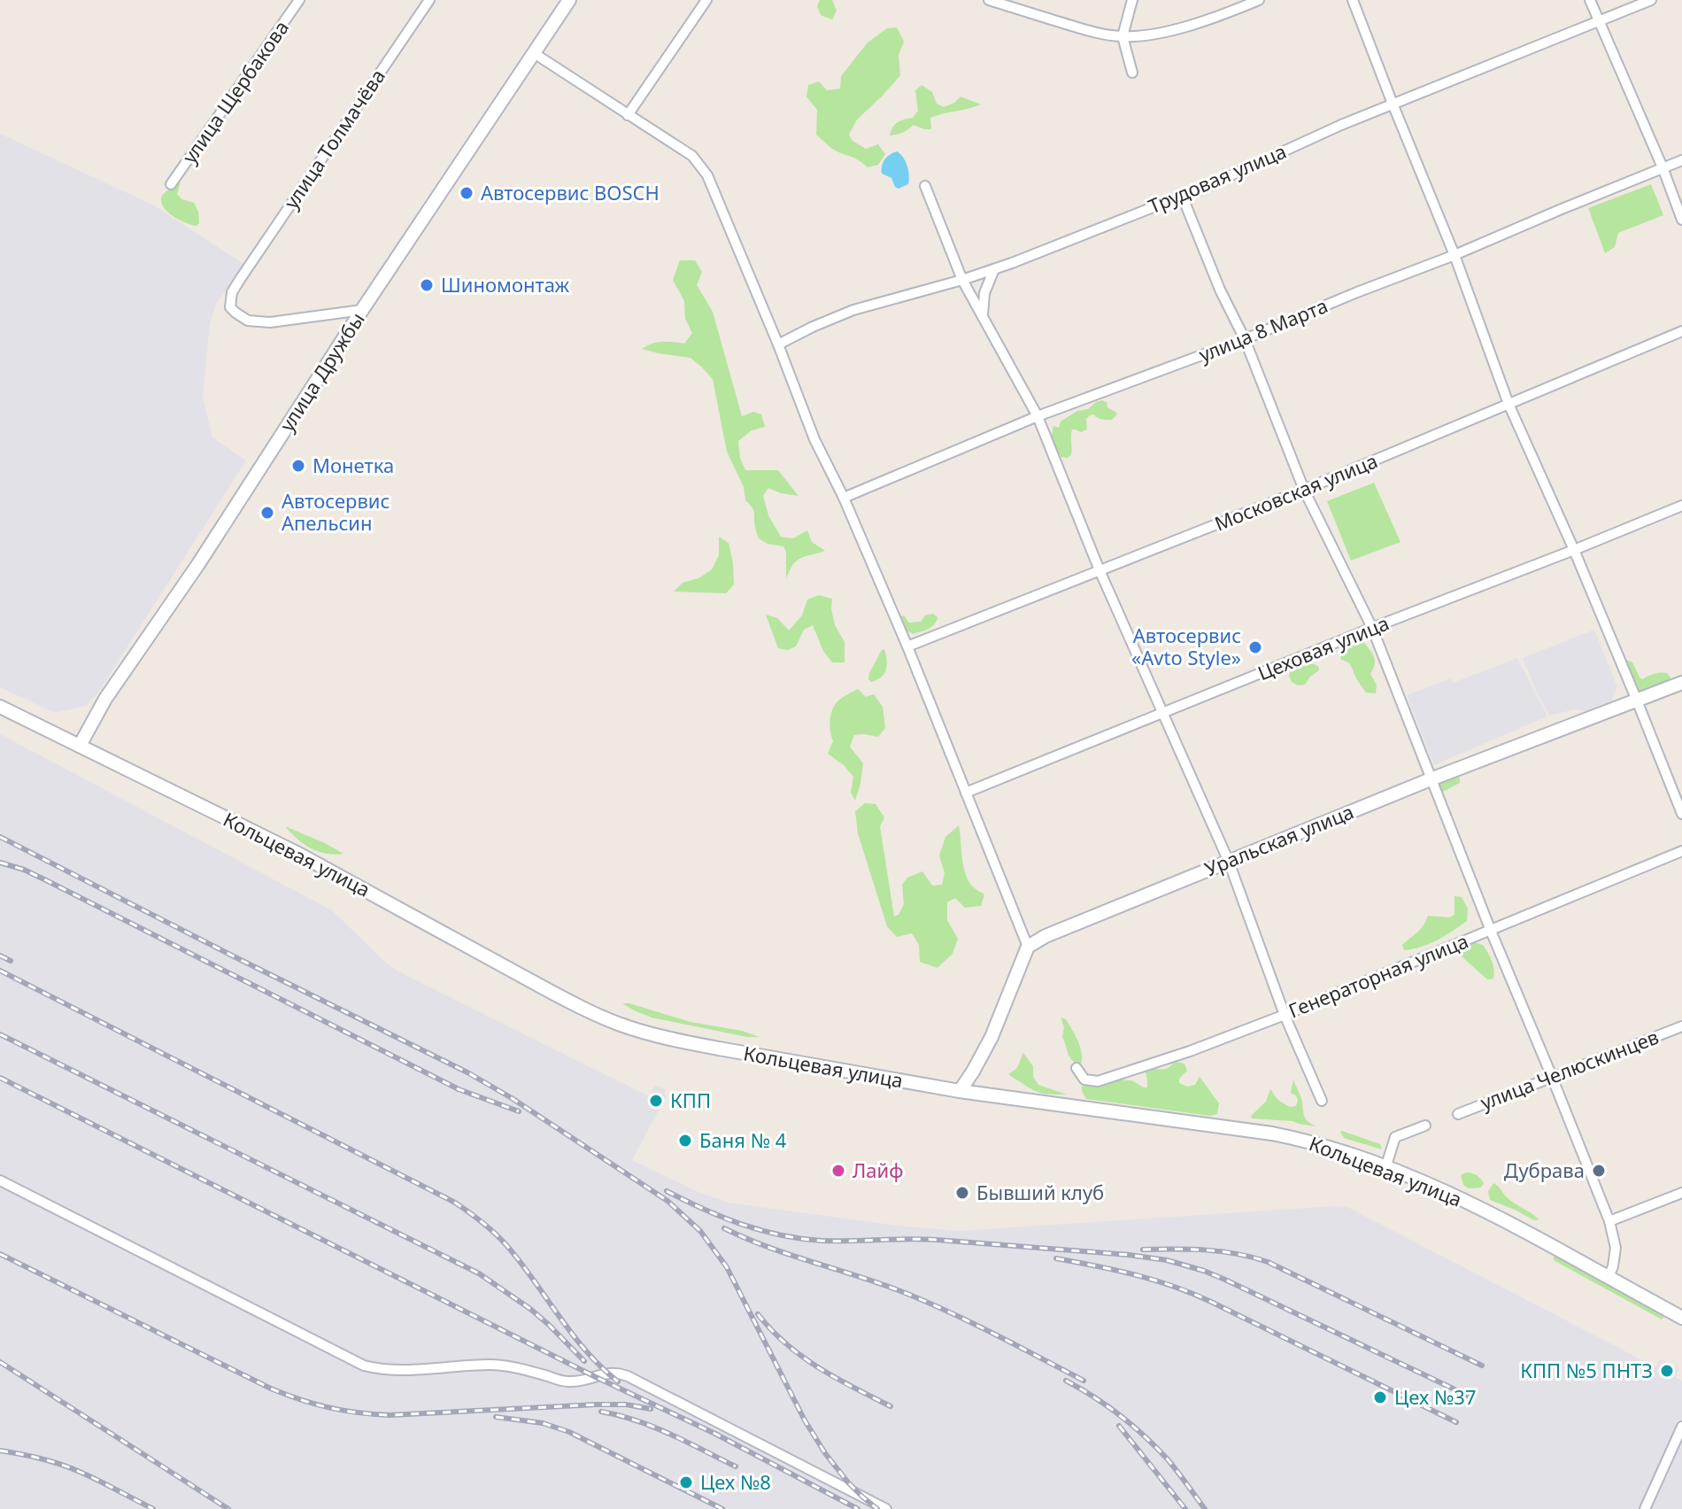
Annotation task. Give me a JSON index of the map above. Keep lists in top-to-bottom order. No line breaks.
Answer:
{"streets":{"street":["улица Щербакова","улица Толмачёва","Трудовая улица","улица 8 Марта","улица Дружбы","Московская улица","Цеховая улица","Уральская улица","Кольцевая улица","Генераторная улица","улица Челюскинцев"]},"crossings":[["улица Толмачёва","улица Дружбы"],["улица Дружбы","Кольцевая улица"]],"places":["Автосервис BOSCH","Шиномонтаж","Монетка","Автосервис Апельсин","Автосервис «Avto Style»","КПП","Баня № 4","Лайф","Дубрава","Бывший клуб","КПП №5 ПНТЗ","Цех №37","Цех №8"]}
